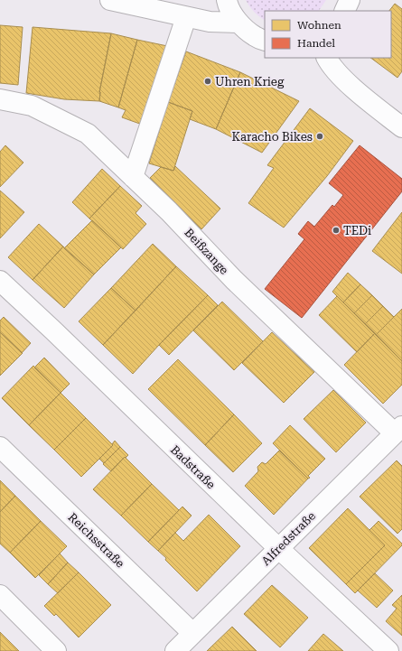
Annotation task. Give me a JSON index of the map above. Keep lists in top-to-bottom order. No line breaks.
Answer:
{"streets":{"street":["Beißzange","Badstraße","Alfredstraße","Reichsstraße"]},"crossings":[["Beißzange","Alfredstraße"],["Badstraße","Alfredstraße"],["Alfredstraße","Reichsstraße"]],"places":["Uhren Krieg","Karacho Bikes","TEDi"],"legend":["Wohnen","Handel"]}
